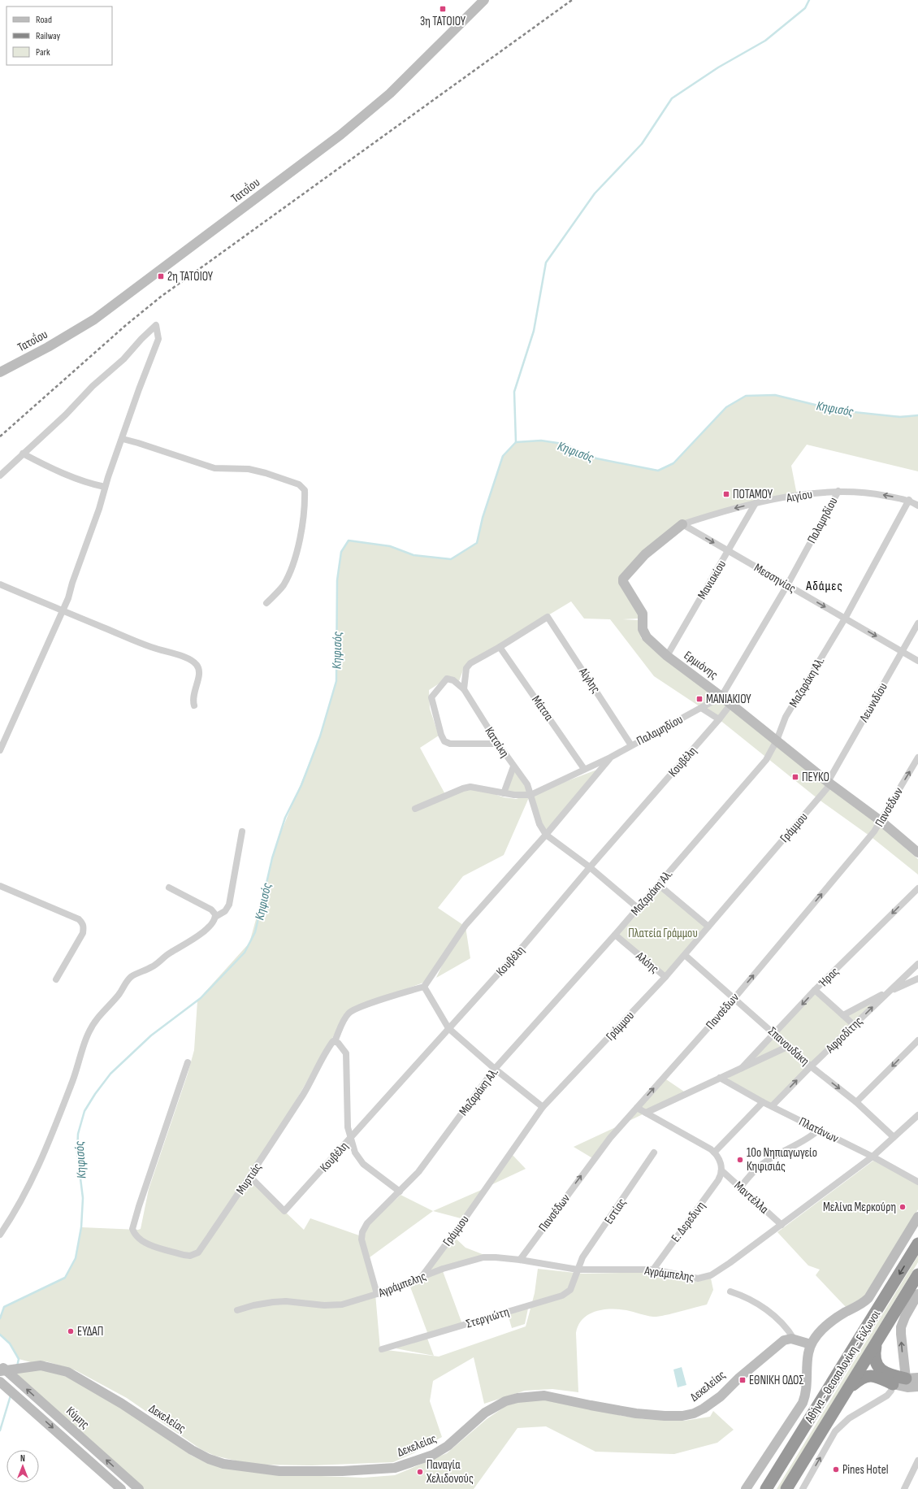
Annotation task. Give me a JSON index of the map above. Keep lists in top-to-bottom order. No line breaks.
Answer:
{"streets":{"highway":["Αθήνα - Θεσσαλονίκη - Εύζωνοι"],"main road":["Τατοΐου","Ερμιόνης","Δεκελείας","Κύμης"],"street":["Αιγίου","Παλαμηδίου","Μεσσηνίας","Μανιακίου","Αίγλης","Μαζαράκη Αλ.","Λεωνιδίου","Μάτσα","Κατσίκη","Κουβέλη","Πανσέδων","Γράμμου","Αλόης","Ήρας","Αφροδίτης","Σπανουδάκη","Πλατάνων","Μυρτιάς","Μαντέλλα","Εστίας","Ε. Δερεδινη","Αγράμπελης","Στεργιώτη"]},"crossings":[["Αιγίου","Παλαμηδίου"],["Αιγίου","Μεσσηνίας"],["Αιγίου","Μανιακίου"],["Αιγίου","Ερμιόνης"],["Αιγίου","Μαζαράκη Αλ."],["Παλαμηδίου","Μεσσηνίας"],["Παλαμηδίου","Ερμιόνης"],["Παλαμηδίου","Αίγλης"],["Παλαμηδίου","Μάτσα"],["Παλαμηδίου","Κατσίκη"],["Μεσσηνίας","Μανιακίου"],["Μεσσηνίας","Ερμιόνης"],["Μεσσηνίας","Μαζαράκη Αλ."],["Μεσσηνίας","Λεωνιδίου"],["Μανιακίου","Ερμιόνης"],["Ερμιόνης","Μαζαράκη Αλ."],["Ερμιόνης","Λεωνιδίου"],["Ερμιόνης","Κουβέλη"],["Ερμιόνης","Πανσέδων"],["Ερμιόνης","Γράμμου"],["Αίγλης","Μάτσα"],["Μαζαράκη Αλ.","Αλόης"],["Μαζαράκη Αλ.","Αγράμπελης"],["Λεωνιδίου","Γράμμου"],["Κουβέλη","Μυρτιάς"],["Πανσέδων","Σπανουδάκη"],["Πανσέδων","Αγράμπελης"],["Γράμμου","Αλόης"],["Γράμμου","Σπανουδάκη"],["Γράμμου","Αγράμπελης"],["Ήρας","Σπανουδάκη"],["Ήρας","Πλατάνων"],["Αφροδίτης","Σπανουδάκη"],["Αφροδίτης","Πλατάνων"],["Σπανουδάκη","Αγράμπελης"],["Πλατάνων","Αγράμπελης"],["Μαντέλλα","Ε. Δερεδινη"],["Μαντέλλα","Αγράμπελης"],["Εστίας","Αγράμπελης"],["Εστίας","Στεργιώτη"],["Ε. Δερεδινη","Αγράμπελης"],["Αγράμπελης","Στεργιώτη"]],"one_way":["Αιγίου","Μεσσηνίας","Πανσέδων"],"districts":["Αδάμες"],"water":["Κηφισός"],"parks":["Πλατεία Γράμμου"],"places":{"transit":["3η ΤΑΤΟΙΟΥ","2η ΤΑΤΟΙΟΥ","ΠΟΤΑΜΟΥ","ΜΑΝΙΑΚΙΟΥ","ΠΕΥΚΟ","ΕΘΝΙΚΗ ΟΔΟΣ"],"other":["10ο Νηπιαγωγείο Κηφισιάς","Μελίνα Μερκούρη","ΕΥΔΑΠ","Pines Hotel","Παναγία Χελιδονούς"]},"legend":["Road","Railway","Park"],"north":"top"}
